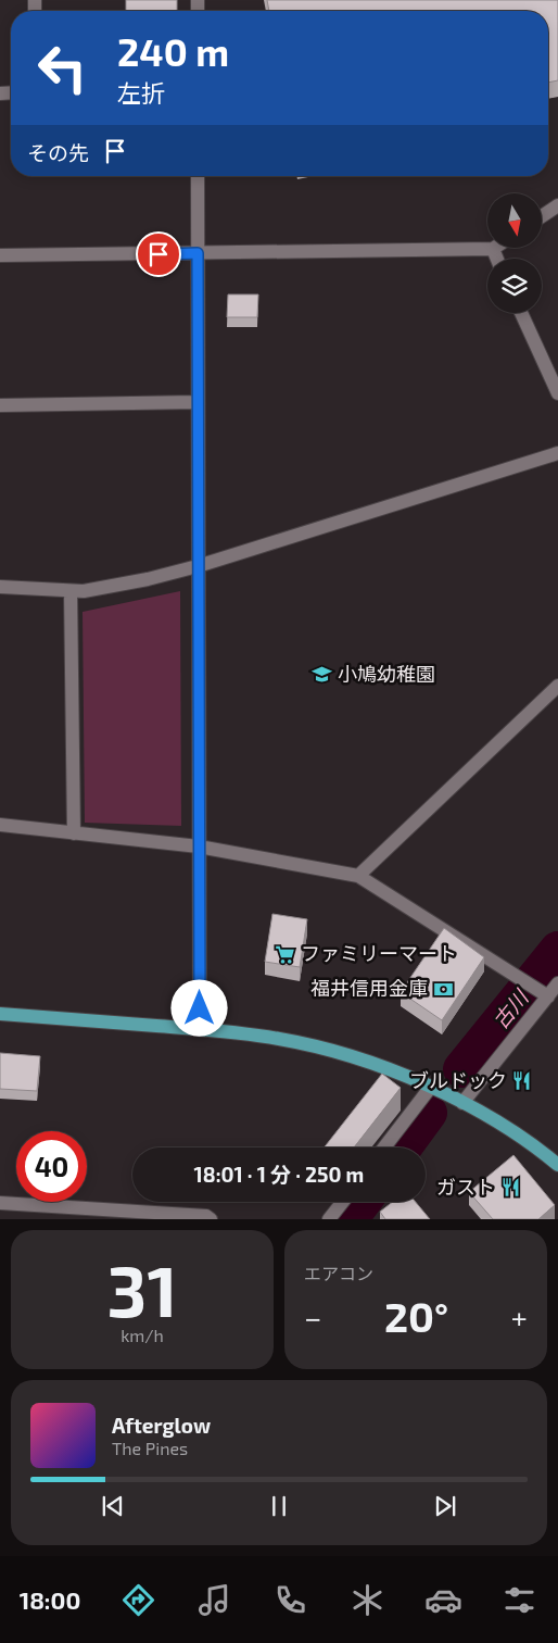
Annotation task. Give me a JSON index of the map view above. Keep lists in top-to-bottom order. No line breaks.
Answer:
{"water":["古川"],"places":{"school or university":["小鳩幼稚園"],"supermarket":["ファミリーマート"],"bank":["福井信用金庫"],"restaurant":["ブルドック","ガスト"]},"north":"bottom","page":{"turn":["240 m","左折"],"then":"その先","limit":"40","trip":"18:01 · 1 分 · 250 m","tile":[["31","km/h"],"エアコン"],"heat":["−","20°","+"],"song":["Afterglow","The Pines"],"tabs":"18:00"}}
